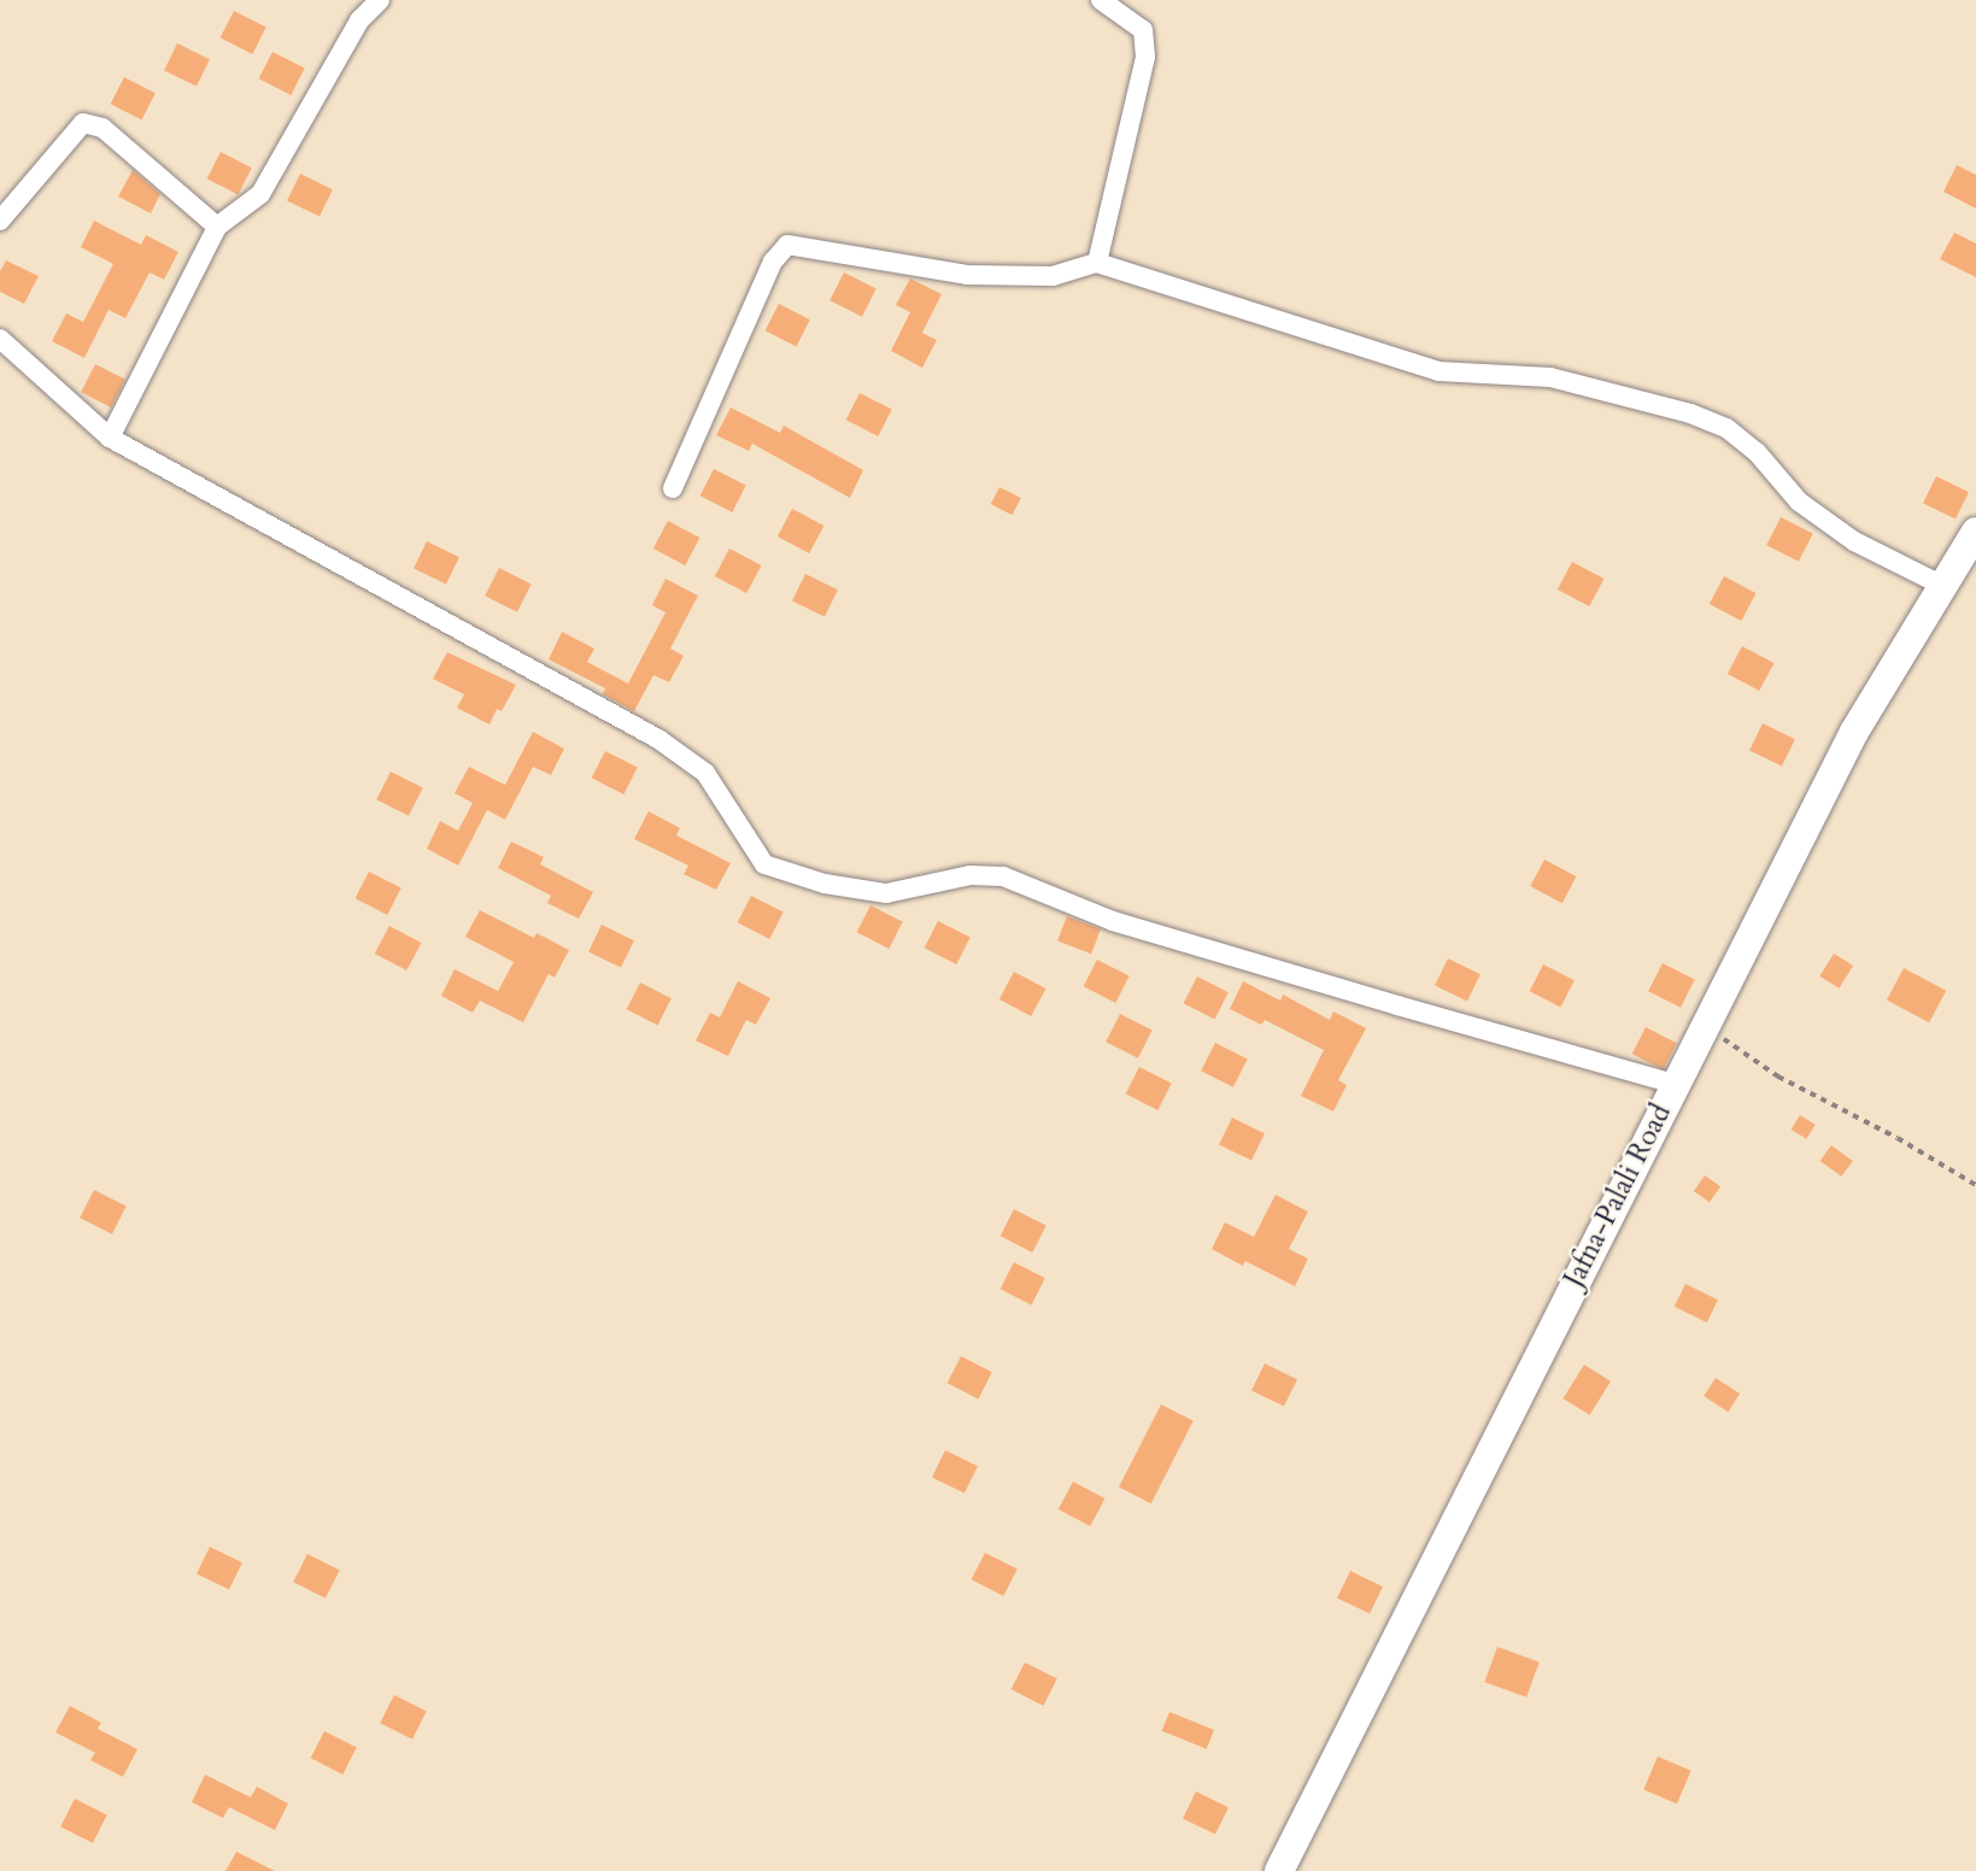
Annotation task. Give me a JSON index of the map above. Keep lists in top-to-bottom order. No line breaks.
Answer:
{"streets":{"main road":["Jafna-Palali Road"]}}
